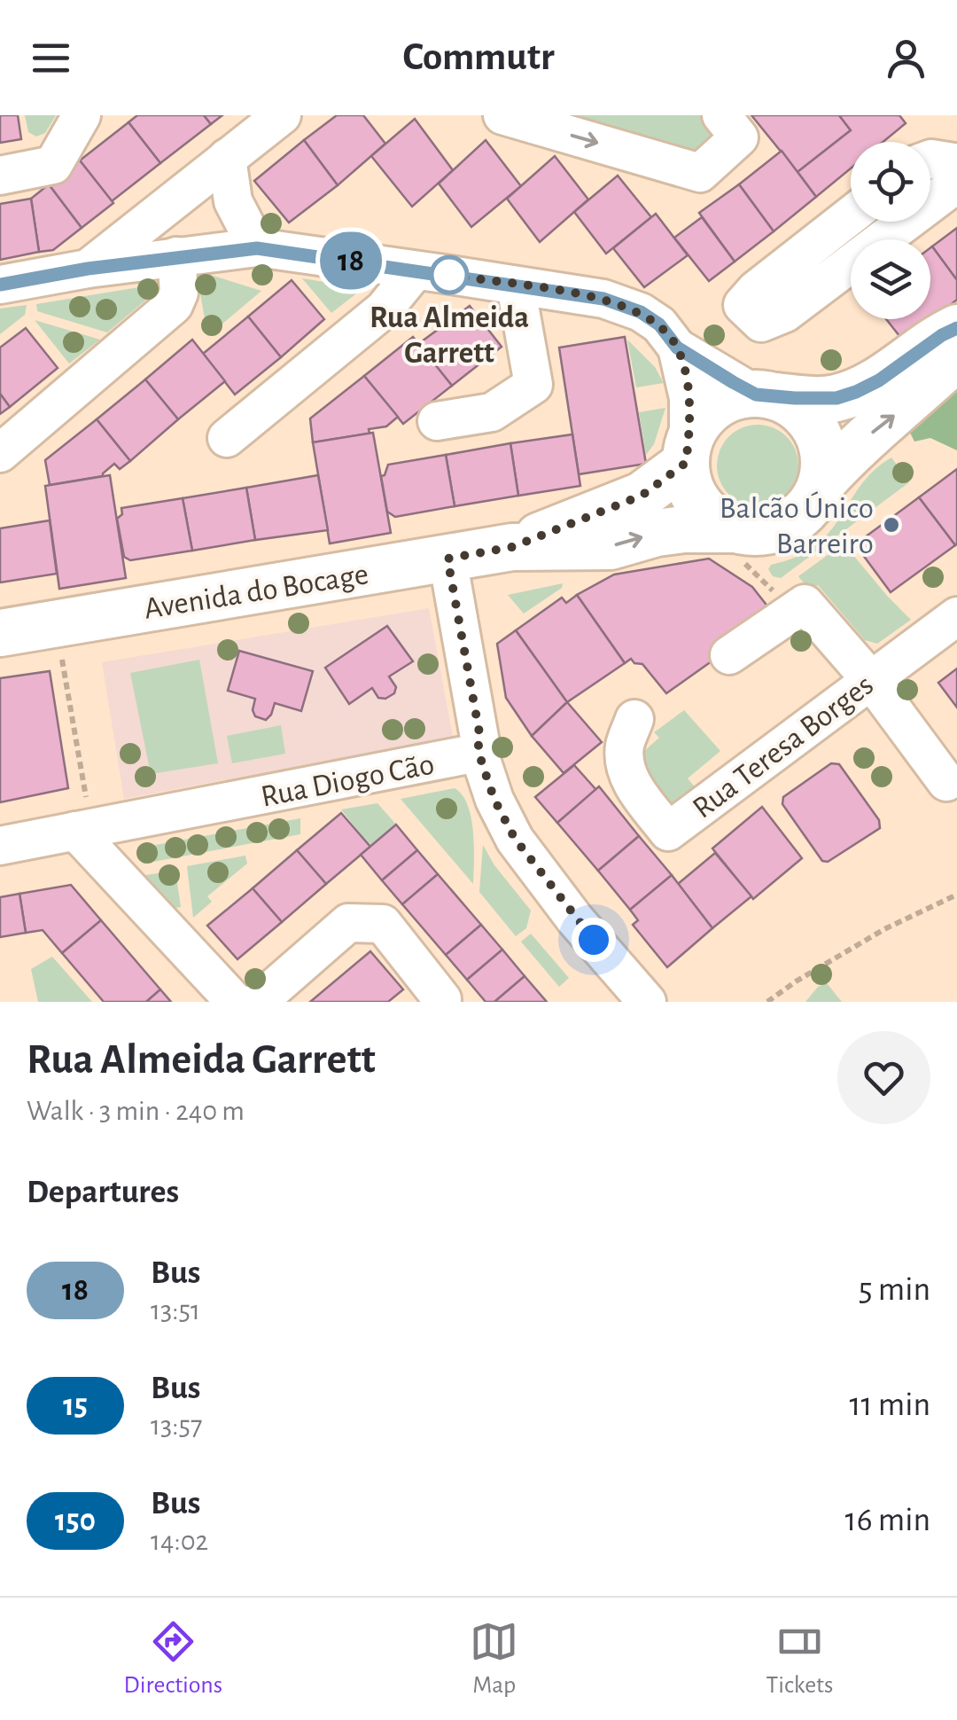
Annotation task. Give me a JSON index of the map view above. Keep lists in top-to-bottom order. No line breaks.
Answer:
{"streets":{"main road":["Avenida do Bocage"],"street":["Rua Teresa Borges","Rua Diogo Cão"]},"crossings":[["Avenida do Bocage","Rua Diogo Cão"]],"places":["Rua Almeida Garrett","Balcão Único Barreiro"],"lines":["bus line 18"],"page":{"header":"Commutr","on_map":"18","heading":[["Rua Almeida Garrett","Walk · 3 min · 240 m"],"Departures"],"list":[{"mark":"18","name":"Bus","note":"13:51","value":"5 min"},{"mark":"15","name":"Bus","note":"13:57","value":"11 min"},{"mark":"150","name":"Bus","note":"14:02","value":"16 min"}],"tabs":["Directions","Map","Tickets"]}}
